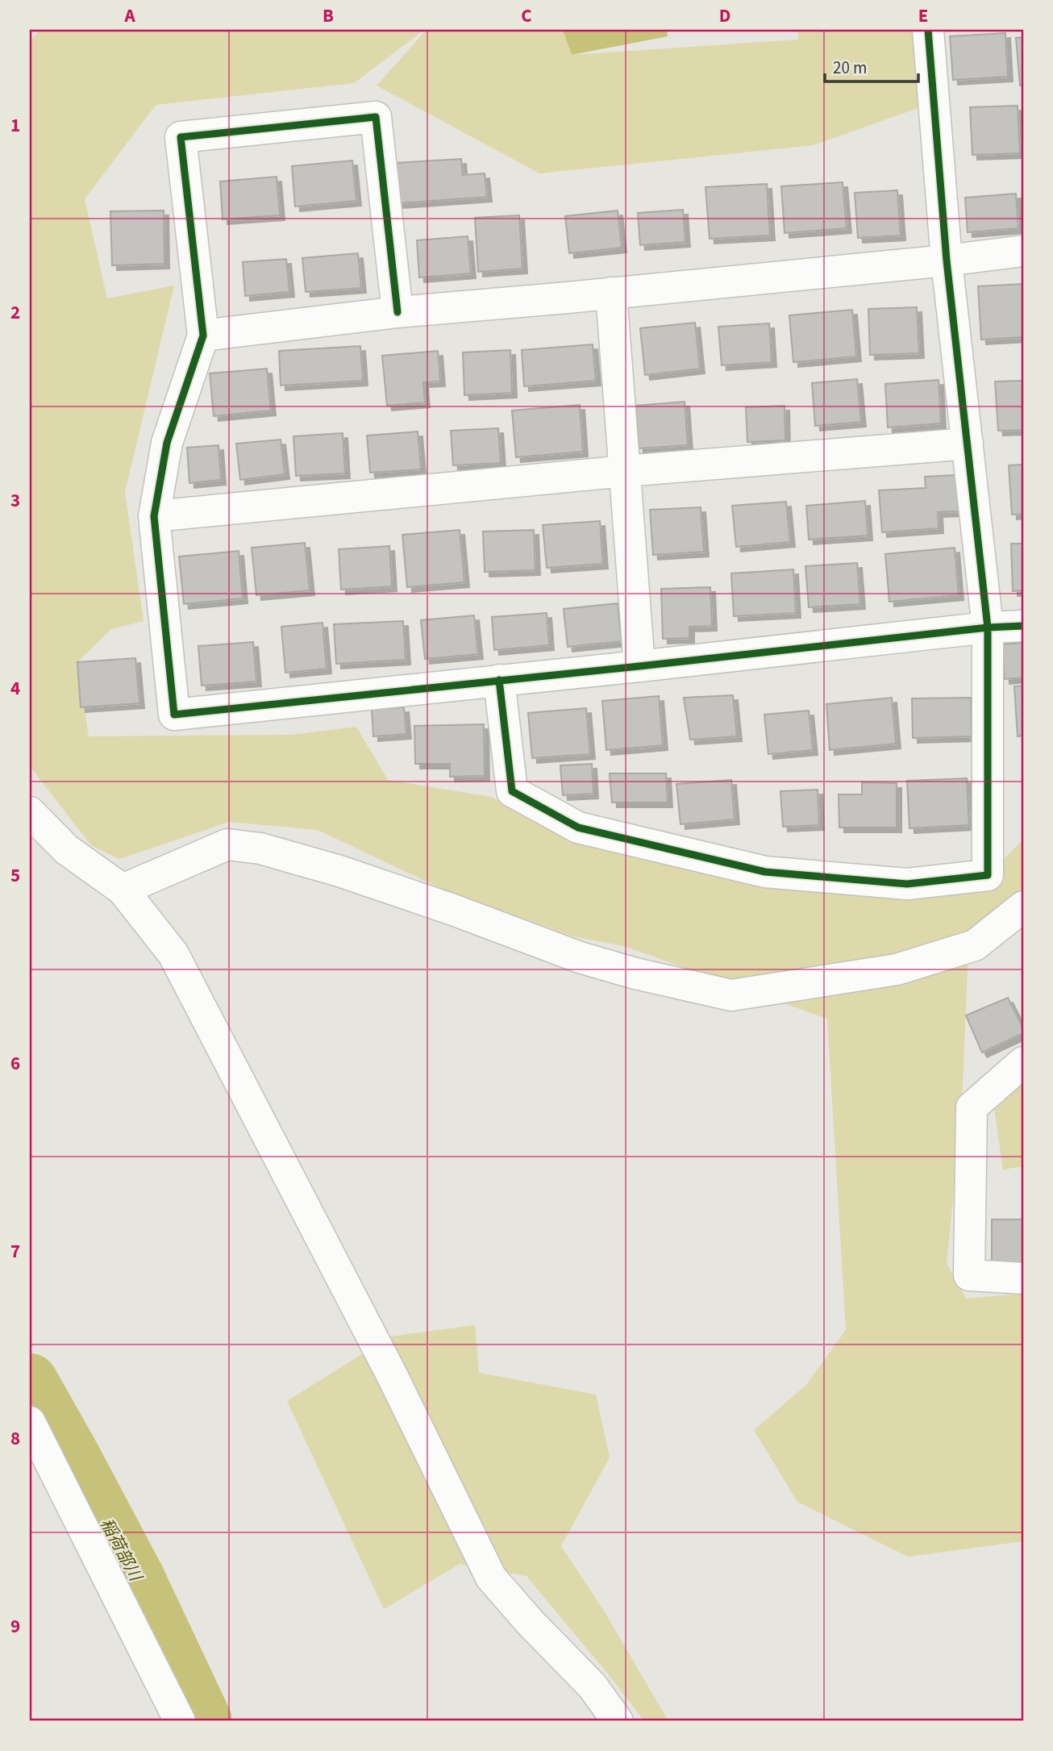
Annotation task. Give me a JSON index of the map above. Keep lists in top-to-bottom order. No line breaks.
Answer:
{"water":["稲荷部川"],"scale_bar":"20 m","grid":{"columns":["A","B","C","D","E"],"rows":["1","2","3","4","5","6","7","8","9"]}}
